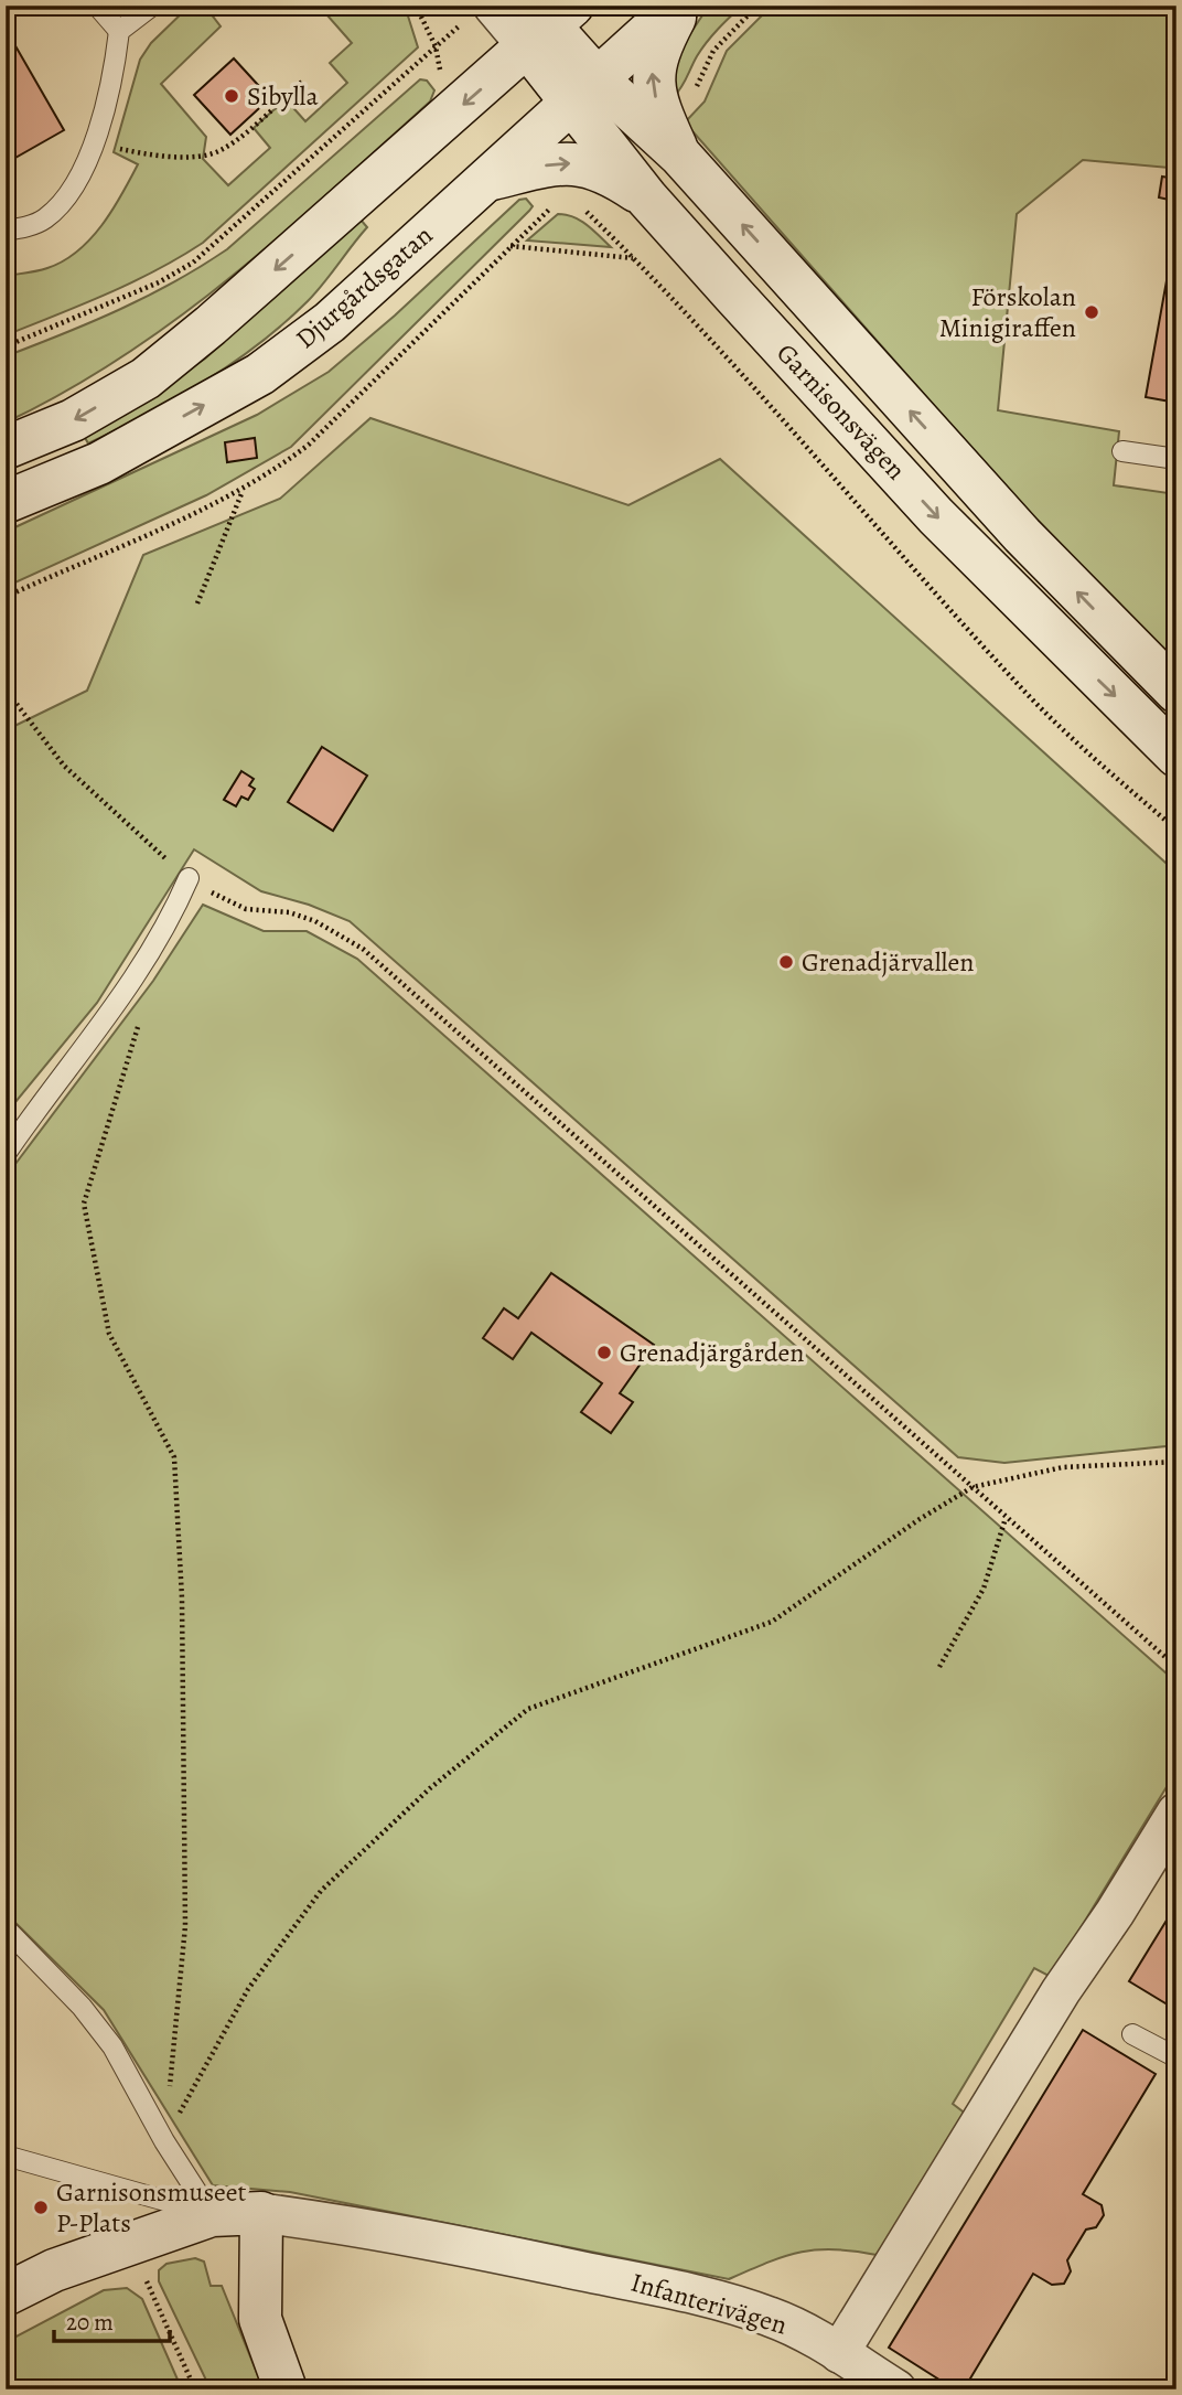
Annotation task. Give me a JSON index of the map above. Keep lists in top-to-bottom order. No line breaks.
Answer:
{"streets":{"street":["Djurgårdsgatan","Garnisonsvägen","Infanterivägen"]},"crossings":[["Djurgårdsgatan","Garnisonsvägen"]],"places":["Sibylla","Förskolan Minigiraffen","Grenadjärvallen","Grenadjärgården","Garnisonsmuseet P-Plats"],"scale_bar":"20 m"}
